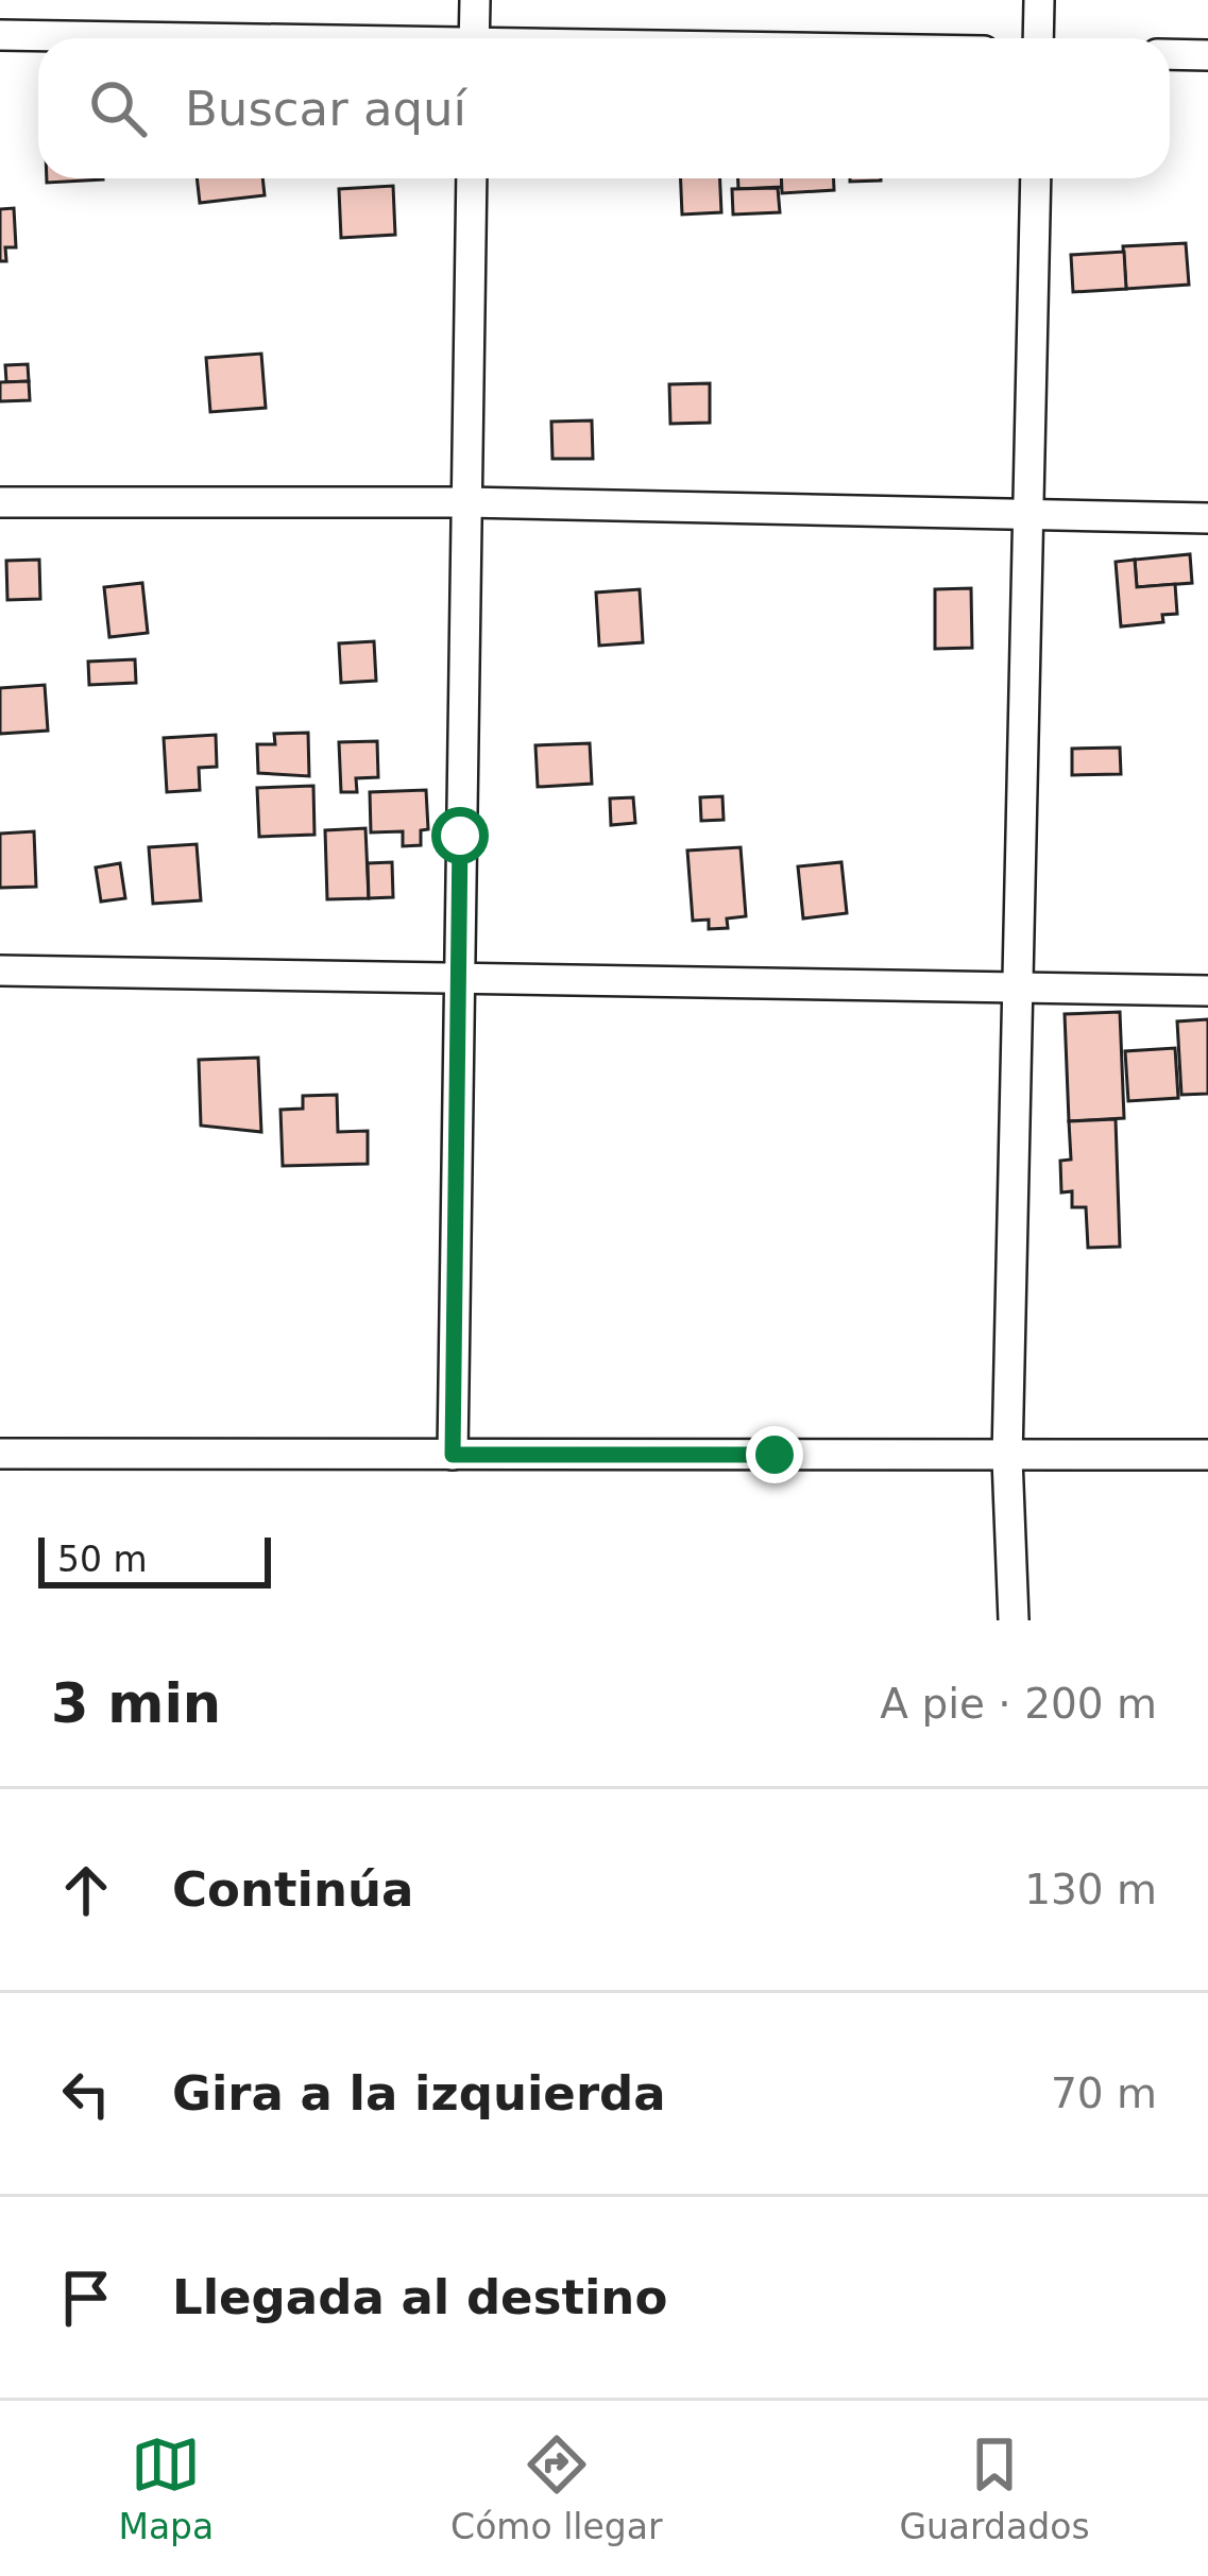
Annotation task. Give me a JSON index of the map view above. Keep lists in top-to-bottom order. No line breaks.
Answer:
{"scale_bar":"50 m","page":{"search":"Buscar aquí","scale":"50 m","heading":["3 min","A pie · 200 m"],"list":[["Continúa","130 m"],["Gira a la izquierda","70 m"],"Llegada al destino"],"nav":["Mapa","Cómo llegar","Guardados"]}}
